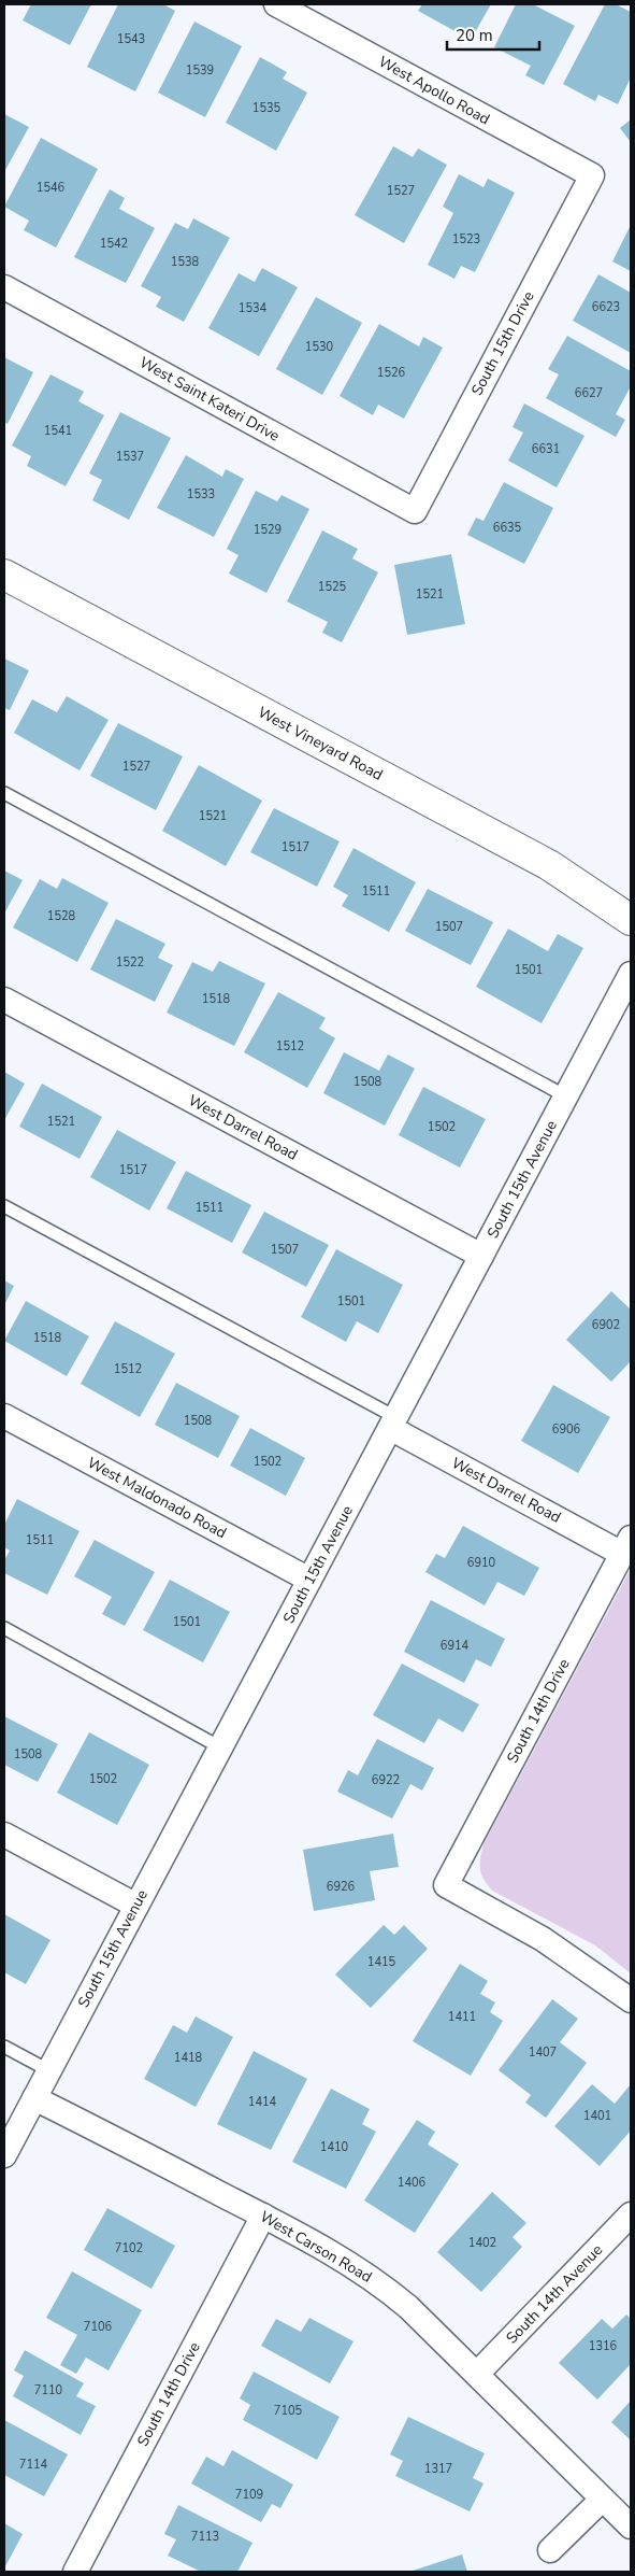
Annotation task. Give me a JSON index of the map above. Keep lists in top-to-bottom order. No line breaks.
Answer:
{"streets":{"street":["West Apollo Road","South 15th Drive","West Saint Kateri Drive","West Vineyard Road","West Darrel Road","South 15th Avenue","West Maldonado Road","South 14th Drive","West Carson Road","South 14th Avenue"]},"crossings":[["West Apollo Road","South 15th Drive"],["South 15th Drive","West Saint Kateri Drive"],["West Darrel Road","South 15th Avenue"],["West Darrel Road","South 14th Drive"],["South 15th Avenue","West Maldonado Road"],["South 15th Avenue","West Carson Road"],["South 14th Drive","West Carson Road"],["West Carson Road","South 14th Avenue"]],"house_numbers":["1543","1539","1535","1546","1527","1523","1542","1538","6623","1534","1530","1526","6627","1541","6631","1537","1533","6635","1529","1525","1521","1527","1521","1517","1511","1528","1507","1522","1501","1518","1512","1508","1521","1502","1517","1511","1507","1501","6902","1518","1512","1508","6906","1502","1511","6910","1501","6914","1508","1502","6922","6926","1415","1411","1407","1418","1414","1401","1410","1406","1402","7102","7106","1316","7110","7105","7114","1317","7109","7113"],"scale_bar":"20 m"}
